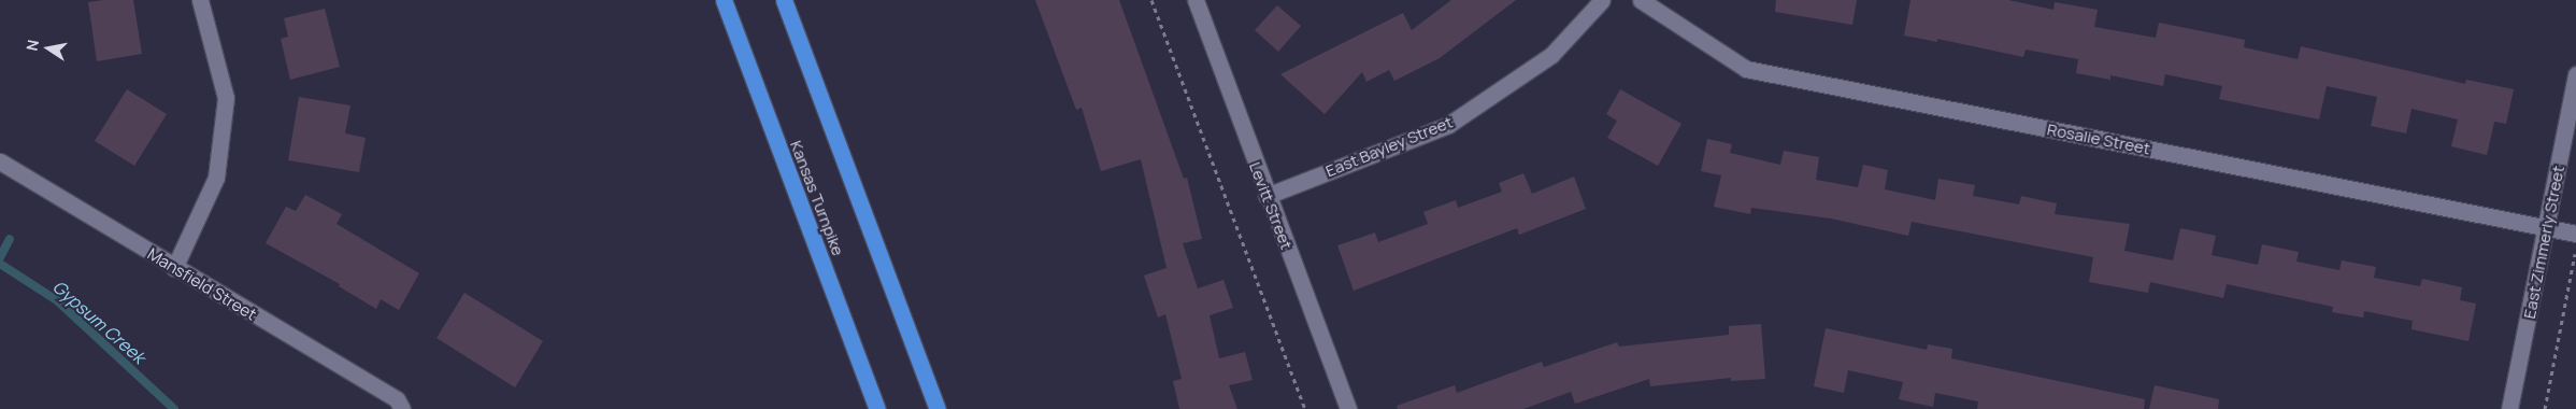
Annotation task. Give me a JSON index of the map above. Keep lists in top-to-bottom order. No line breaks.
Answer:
{"streets":{"highway":["Kansas Turnpike"],"street":["Rosalie Street","East Bayley Street","Levitt Street","East Zimmerly Street","Mansfield Street"]},"crossings":[["Rosalie Street","East Zimmerly Street"],["East Bayley Street","Levitt Street"]],"water":["Gypsum Creek"],"north":"left"}
